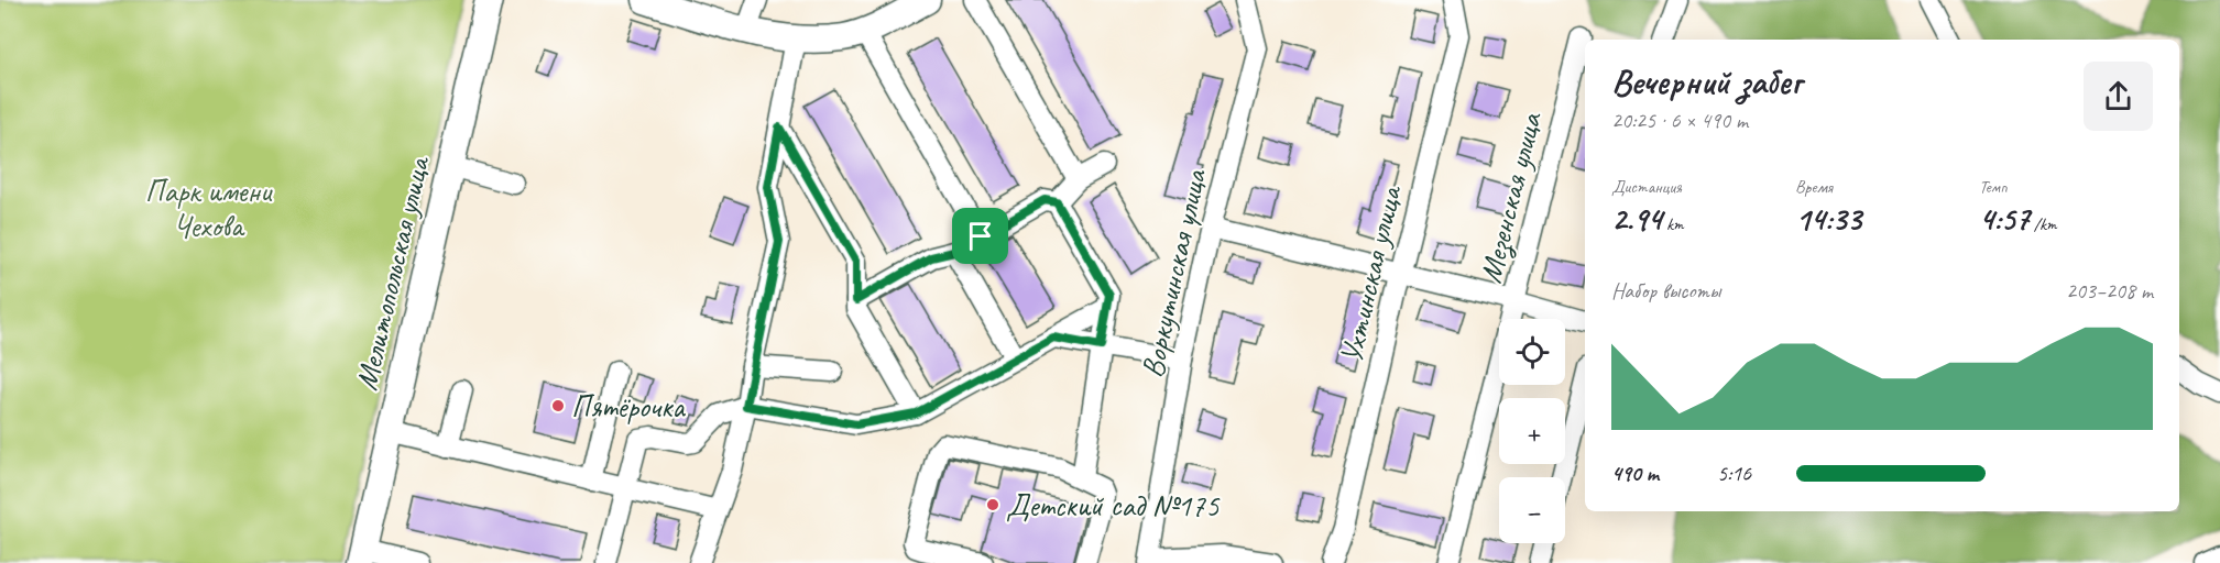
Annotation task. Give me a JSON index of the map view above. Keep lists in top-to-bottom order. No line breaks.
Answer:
{"streets":{"main road":["Мелитопольская улица"],"street":["Мезенская улица","Воркутинская улица","Ухтинская улица"]},"parks":["Парк имени Чехова"],"places":["Пятёрочка","Детский сад №175"],"page":{"heading":["Вечерний забег","20:25 · 6 × 490 m"],"stats":[["Дистанция","2.94 km"],["Время","14:33"],["Темп","4:57 /km"]],"chart":["Набор высоты","203–208 m"],"map_buttons":["+","−"],"list":[{"name":"490 m","note":"5:16"}]}}
